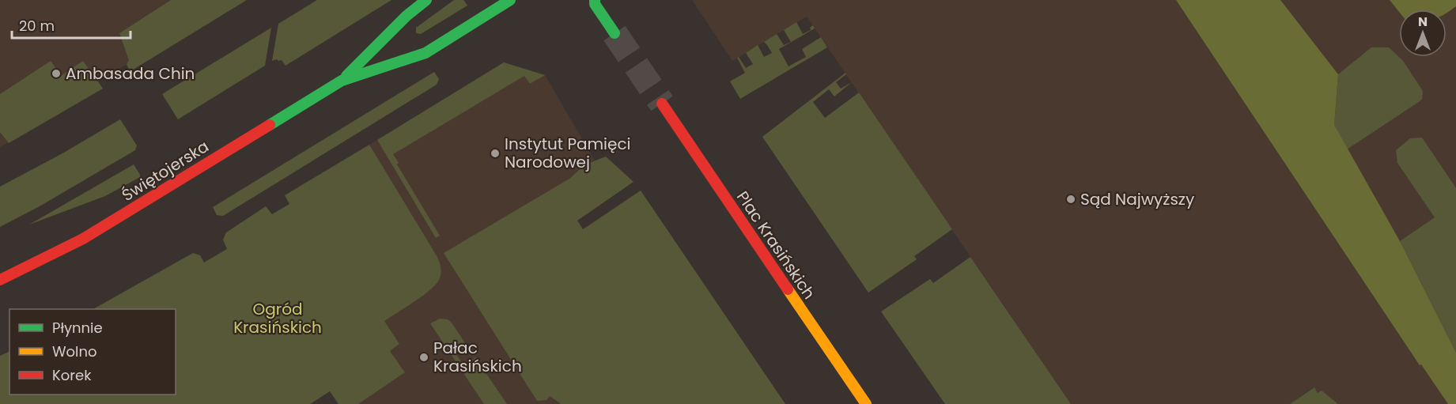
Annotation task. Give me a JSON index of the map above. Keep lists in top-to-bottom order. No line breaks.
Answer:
{"streets":{"street":["Świętojerska","Plac Krasińskich"]},"parks":["Ogród Krasińskich"],"places":["Ambasada Chin","Instytut Pamięci Narodowej","Sąd Najwyższy","Pałac Krasińskich"],"legend":["Płynnie","Wolno","Korek"],"scale_bar":"20 m","north":"top"}
